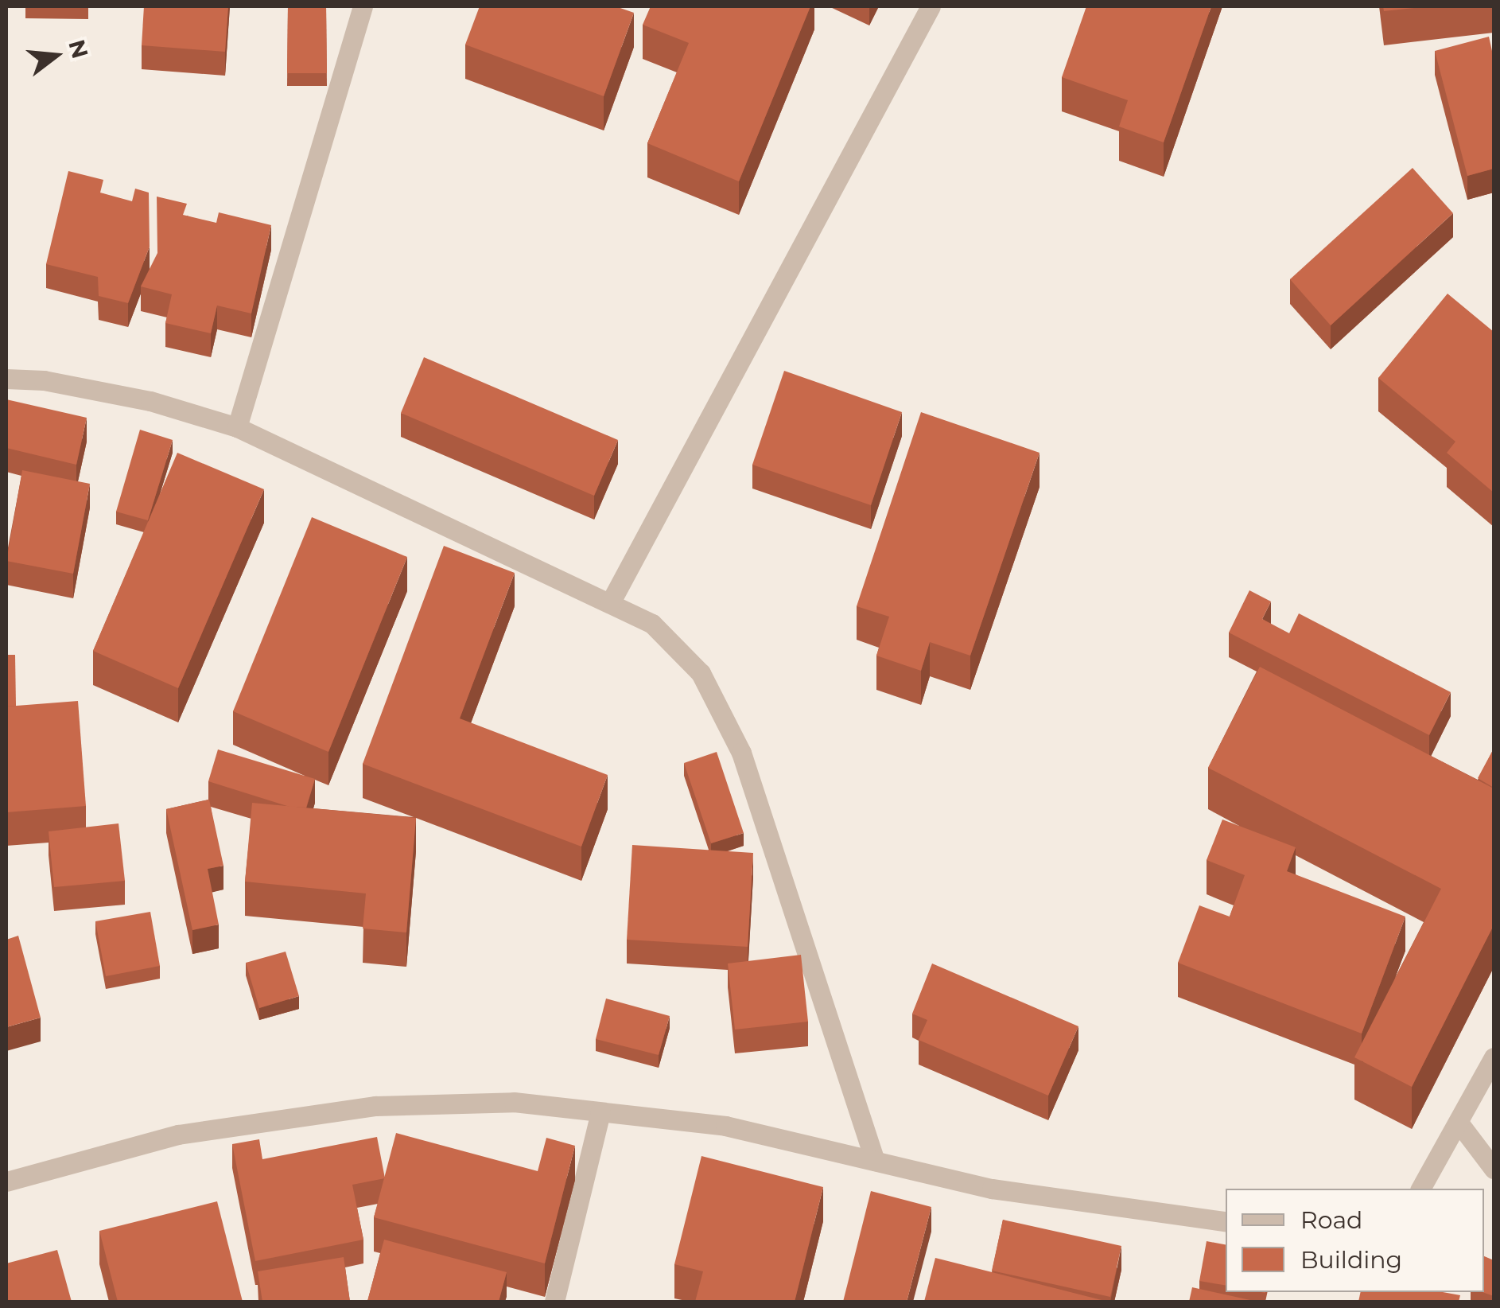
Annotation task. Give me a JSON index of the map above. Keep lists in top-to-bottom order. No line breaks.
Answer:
{"legend":["Road","Building"],"north":"right"}
